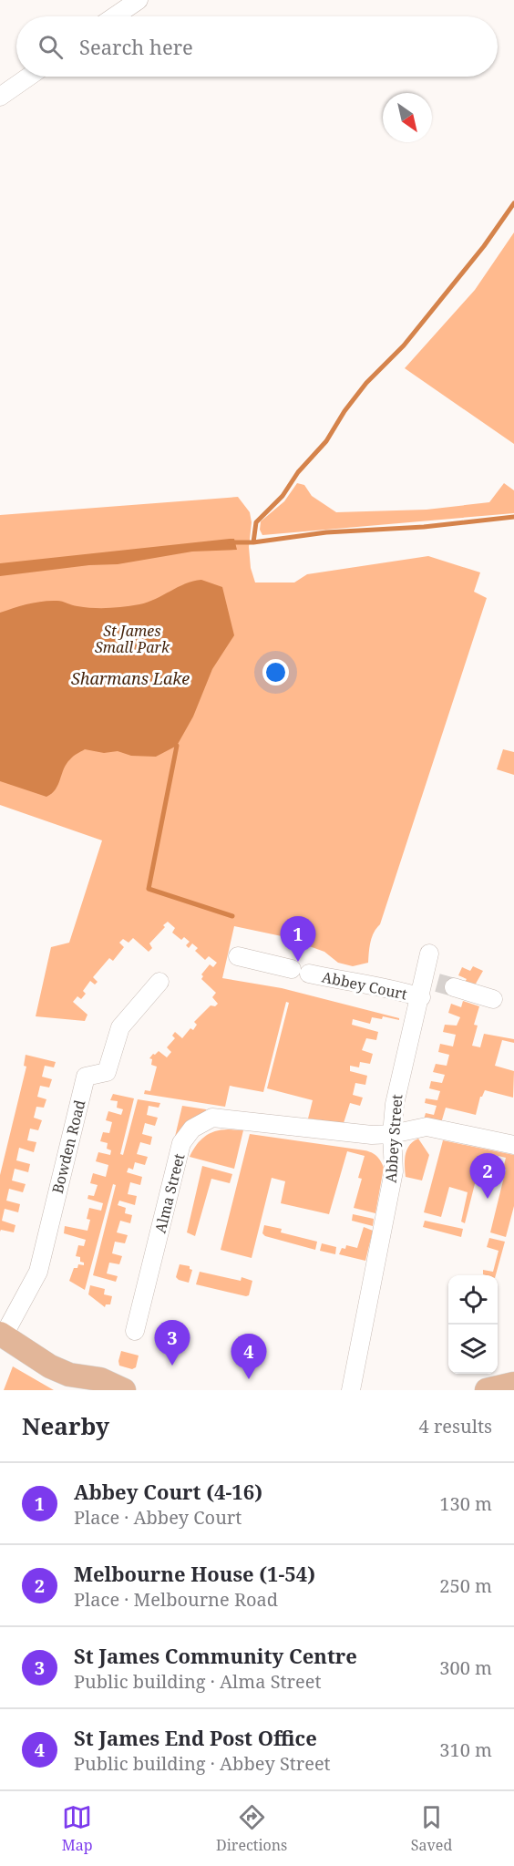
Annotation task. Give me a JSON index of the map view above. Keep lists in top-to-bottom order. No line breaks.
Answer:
{"streets":{"street":["Abbey Court","Abbey Street","Bowden Road","Alma Street"]},"crossings":[["Abbey Court","Abbey Street"],["Abbey Street","Alma Street"]],"water":["Sharmans Lake"],"parks":["St James Small Park"],"north":"bottom right","page":{"search":"Search here","pins":["1","2","3","4"],"heading":["Nearby","4 results"],"list":[{"mark":"1","name":"Abbey Court (4-16)","note":"Place · Abbey Court","value":"130 m"},{"mark":"2","name":"Melbourne House (1-54)","note":"Place · Melbourne Road","value":"250 m"},{"mark":"3","name":"St James Community Centre","note":"Public building · Alma Street","value":"300 m"},{"mark":"4","name":"St James End Post Office","note":"Public building · Abbey Street","value":"310 m"}],"nav":["Map","Directions","Saved"]}}
